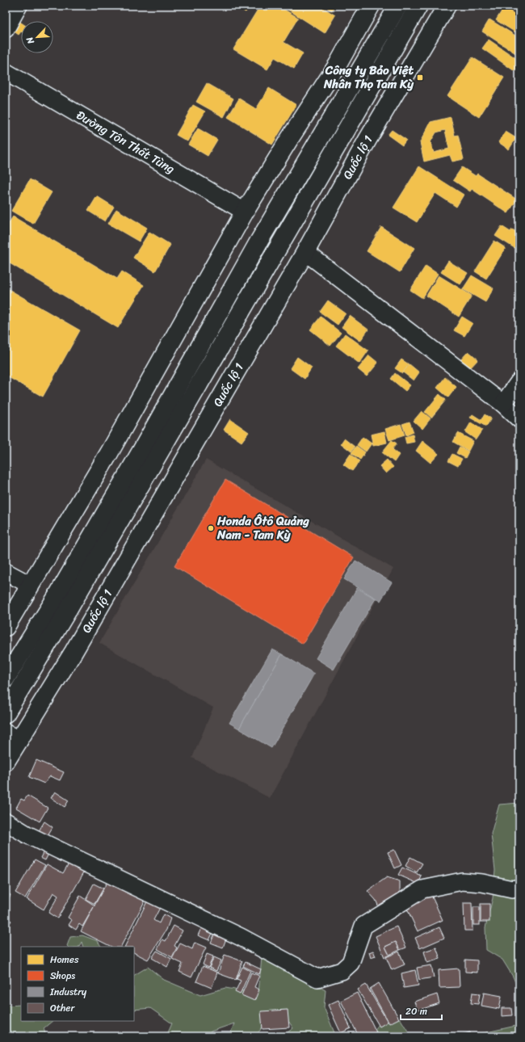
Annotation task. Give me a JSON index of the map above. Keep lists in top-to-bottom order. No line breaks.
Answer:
{"streets":{"highway":["Quốc lộ 1"],"street":["Đường Tôn Thất Tùng"]},"places":{"transit":["Công ty Bảo Việt Nhân Thọ Tam Kỳ"],"other":["Honda Ôtô Quảng Nam - Tam Kỳ"]},"legend":["Homes","Shops","Industry","Other"],"scale_bar":"20 m","north":"bottom left"}
